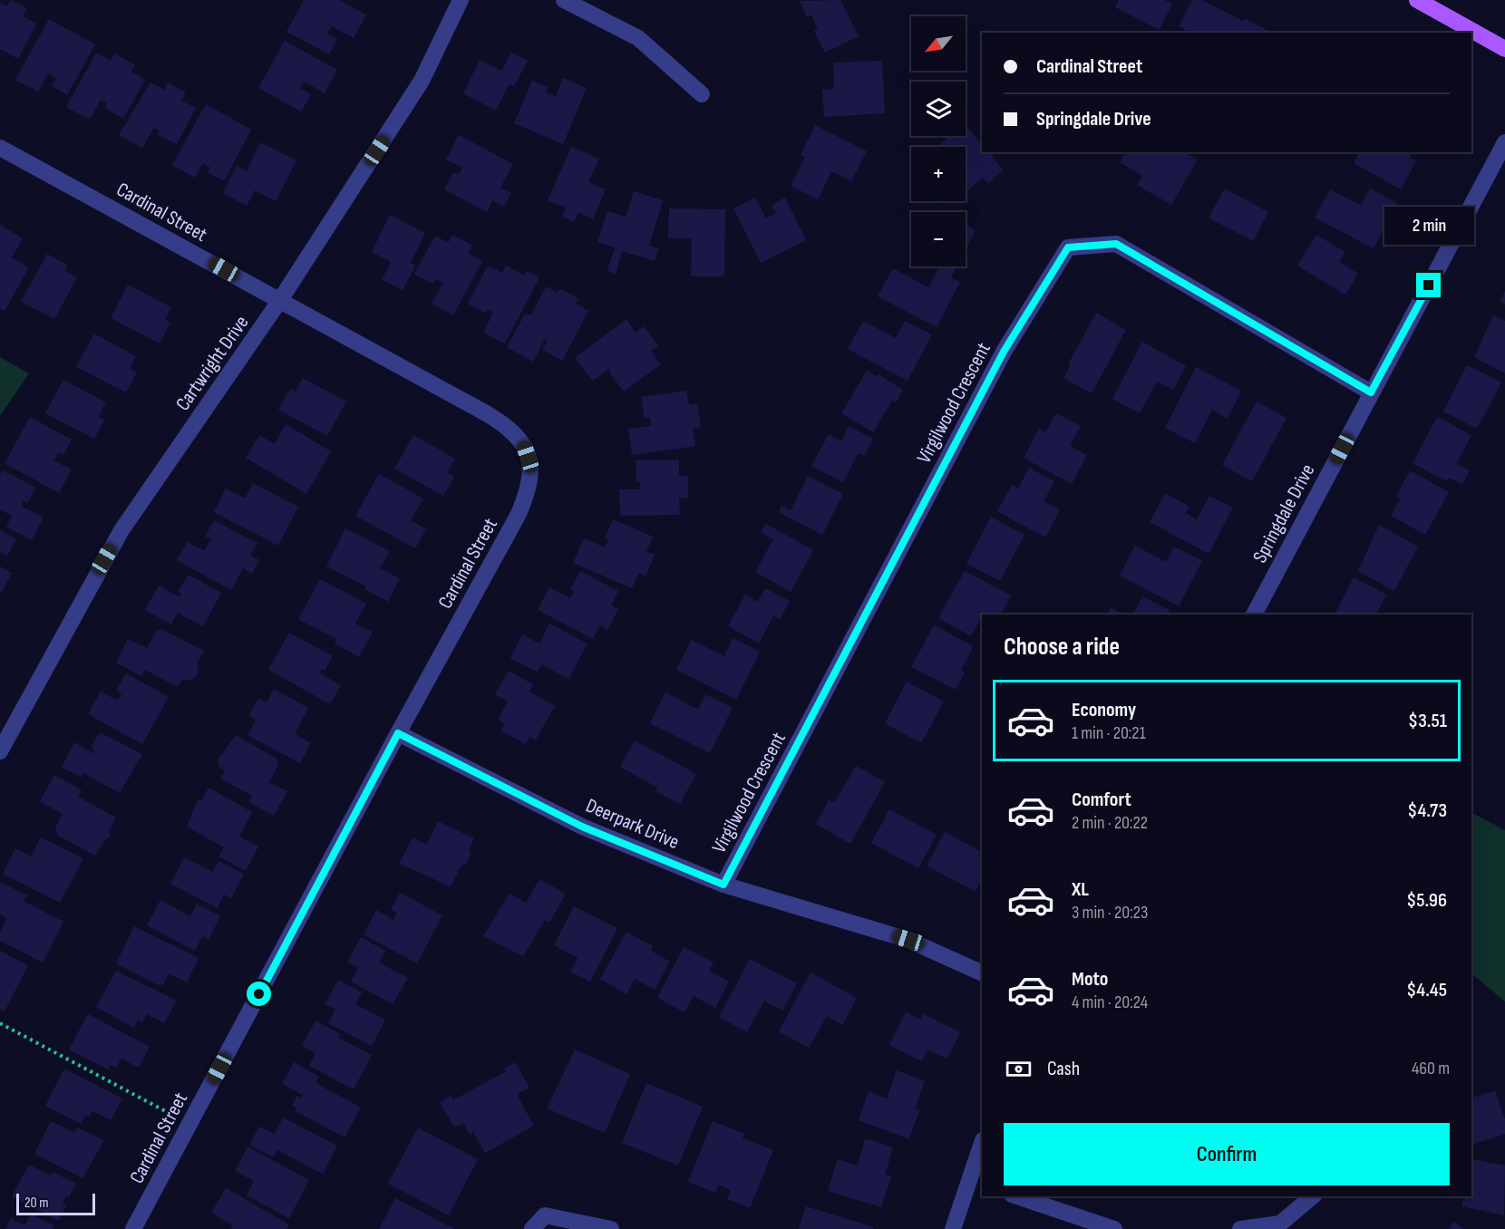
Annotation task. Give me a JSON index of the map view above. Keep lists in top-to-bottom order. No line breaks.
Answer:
{"streets":{"street":["Cardinal Street","Cartwright Drive","Virgilwood Crescent","Springdale Drive","Deerpark Drive"]},"crossings":[["Cardinal Street","Cartwright Drive"],["Cardinal Street","Deerpark Drive"],["Virgilwood Crescent","Springdale Drive"],["Virgilwood Crescent","Deerpark Drive"]],"scale_bar":"20 m","north":"bottom left","page":{"map_buttons":["+","−"],"banner":["Cardinal Street","Springdale Drive"],"bubble":"2 min","heading":"Choose a ride","list":[{"name":"Economy","note":"1 min · 20:21","value":"$3.51"},{"name":"Comfort","note":"2 min · 20:22","value":"$4.73"},{"name":"XL","note":"3 min · 20:23","value":"$5.96"},{"name":"Moto","note":"4 min · 20:24","value":"$4.45"}],"pay":["Cash","460 m"],"buttons":"Confirm","scale":"20 m"}}
